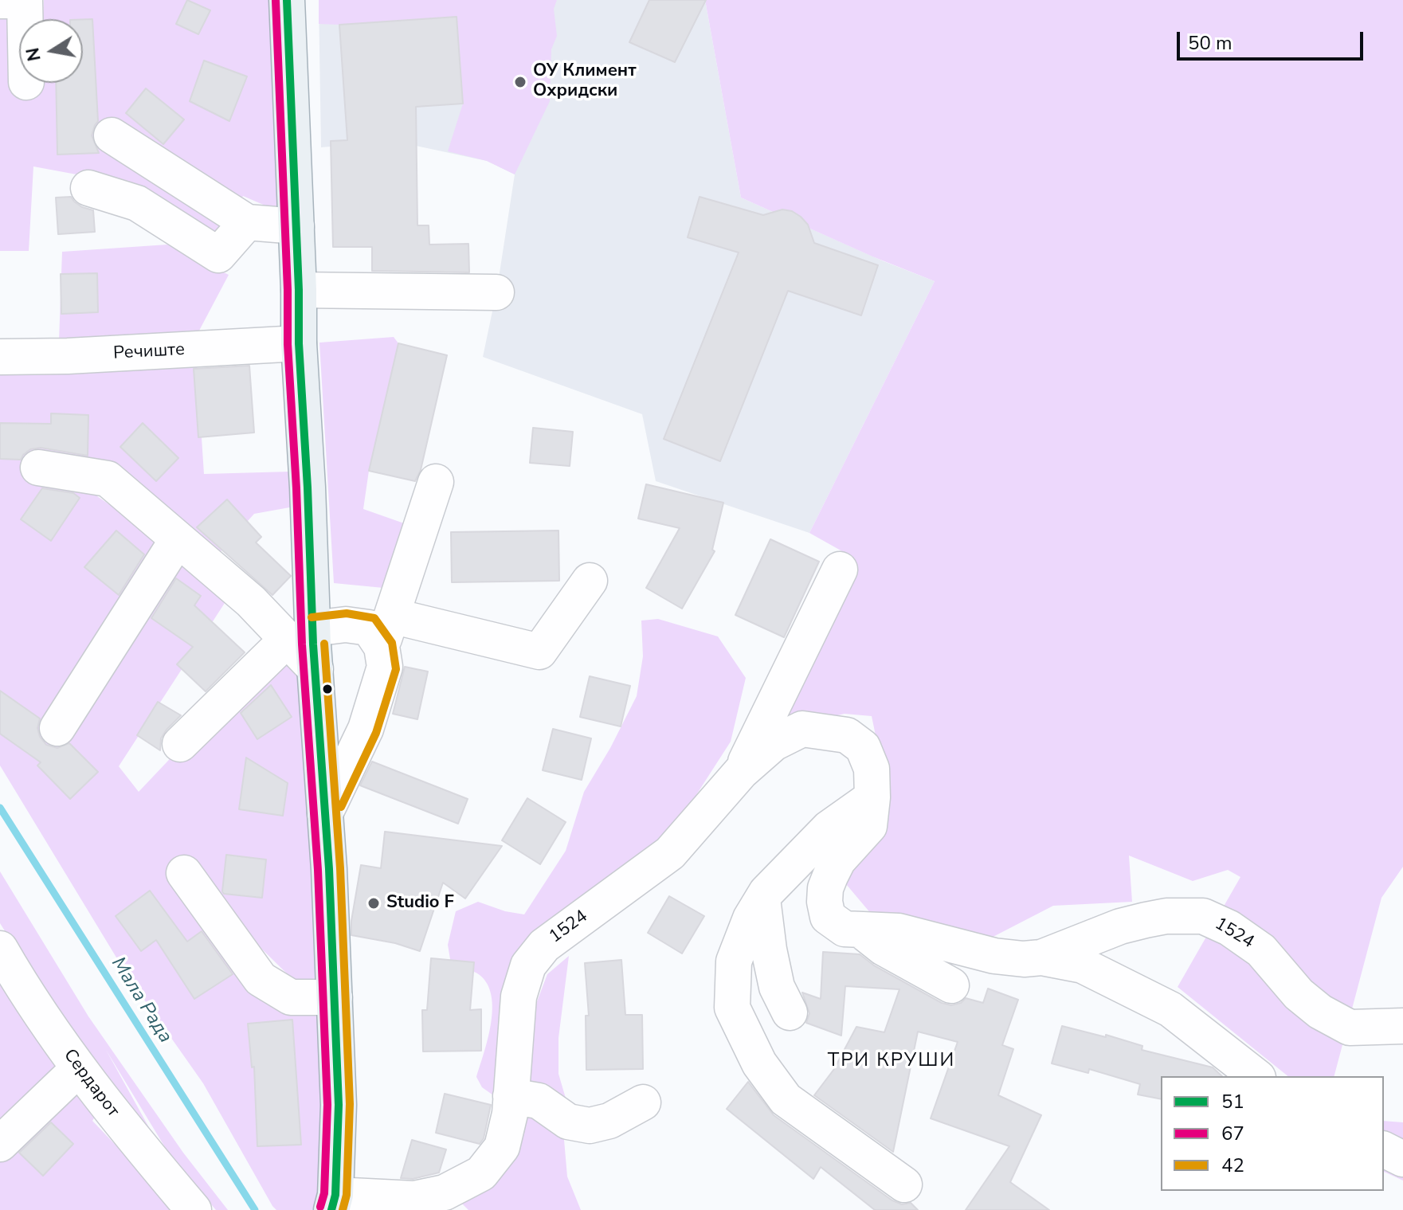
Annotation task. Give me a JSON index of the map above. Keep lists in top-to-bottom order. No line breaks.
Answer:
{"streets":{"street":["Речиште","1524","Сердарот"]},"districts":["ТРИ КРУШИ"],"water":["Мала Рада"],"places":["ОУ Климент Охридски","Studio F"],"lines":["transit line 51","transit line 67","transit line 42"],"legend":["51","67","42"],"scale_bar":"50 m","north":"left"}
